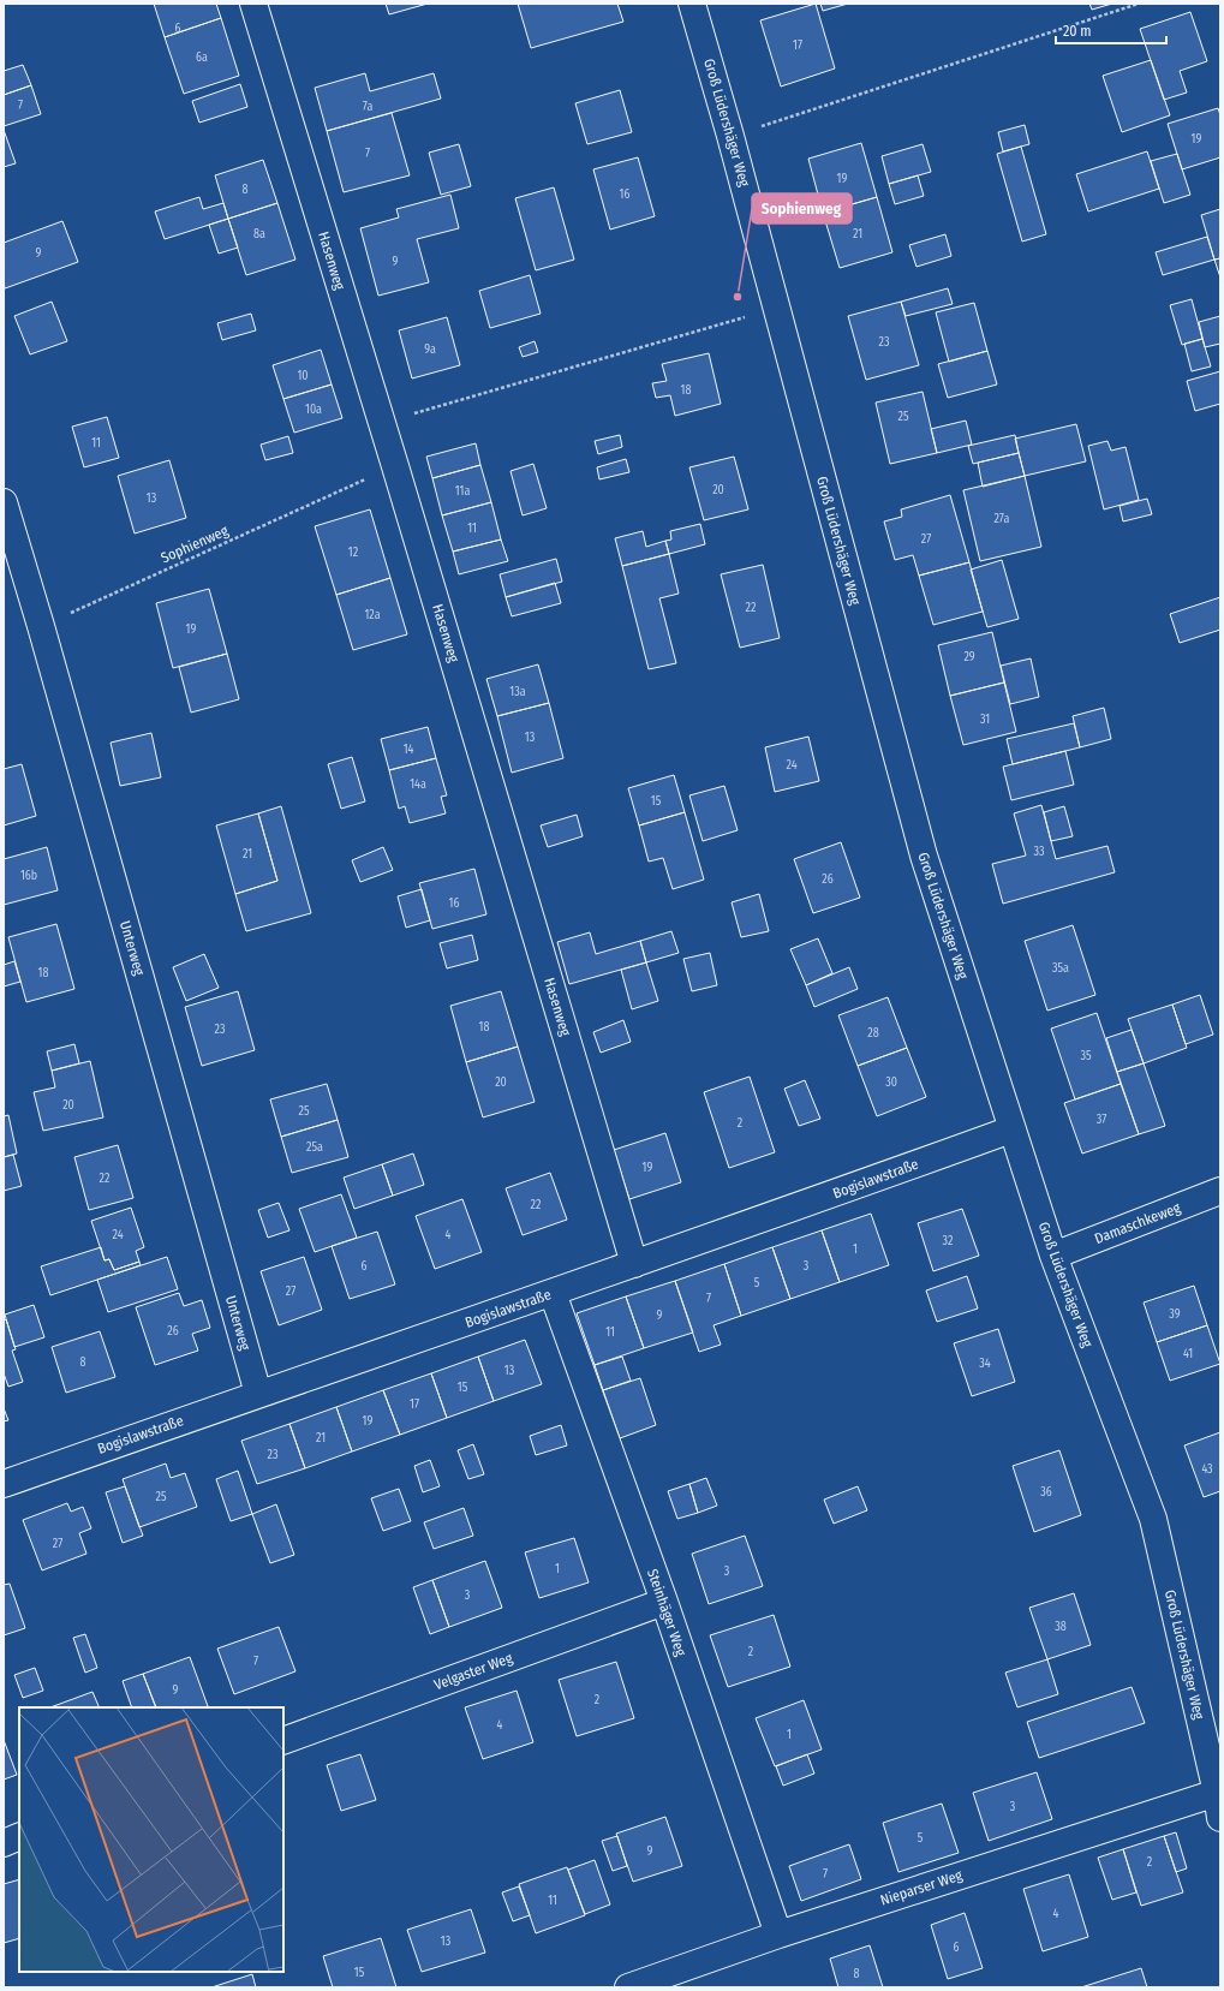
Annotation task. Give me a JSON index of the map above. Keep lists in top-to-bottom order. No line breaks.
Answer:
{"streets":{"street":["Groß Lüdershäger Weg","Hasenweg","Unterweg","Bogislawstraße","Damaschkeweg","Steinhäger Weg","Velgaster Weg","Nieparser Weg"],"path":["Sophienweg"]},"crossings":[["Groß Lüdershäger Weg","Bogislawstraße"],["Groß Lüdershäger Weg","Damaschkeweg"],["Groß Lüdershäger Weg","Nieparser Weg"],["Hasenweg","Sophienweg"],["Hasenweg","Bogislawstraße"],["Sophienweg","Unterweg"],["Unterweg","Bogislawstraße"],["Bogislawstraße","Steinhäger Weg"],["Steinhäger Weg","Velgaster Weg"],["Steinhäger Weg","Nieparser Weg"]],"places":["Sophienweg"],"house_numbers":["6","17","6a","7","7a","19","7","19","8","16","8a","21","9","9","23","9a","10","18","10a","25","11","20","11a","13","27a","11","27","12","22","12a","19","29","13a","31","13","14","24","14a","15","33","21","16b","26","16","35a","18","18","23","28","35","20","30","20","25","37","2","25a","19","22","22","24","4","32","1","6","3","5","27","7","39","9","26","11","41","8","34","13","15","17","19","21","23","43","36","25","27","1","3","3","38","2","7","9","2","4","1","3","5","9","2","7","11","4","13","6","15","8"],"scale_bar":"20 m"}
